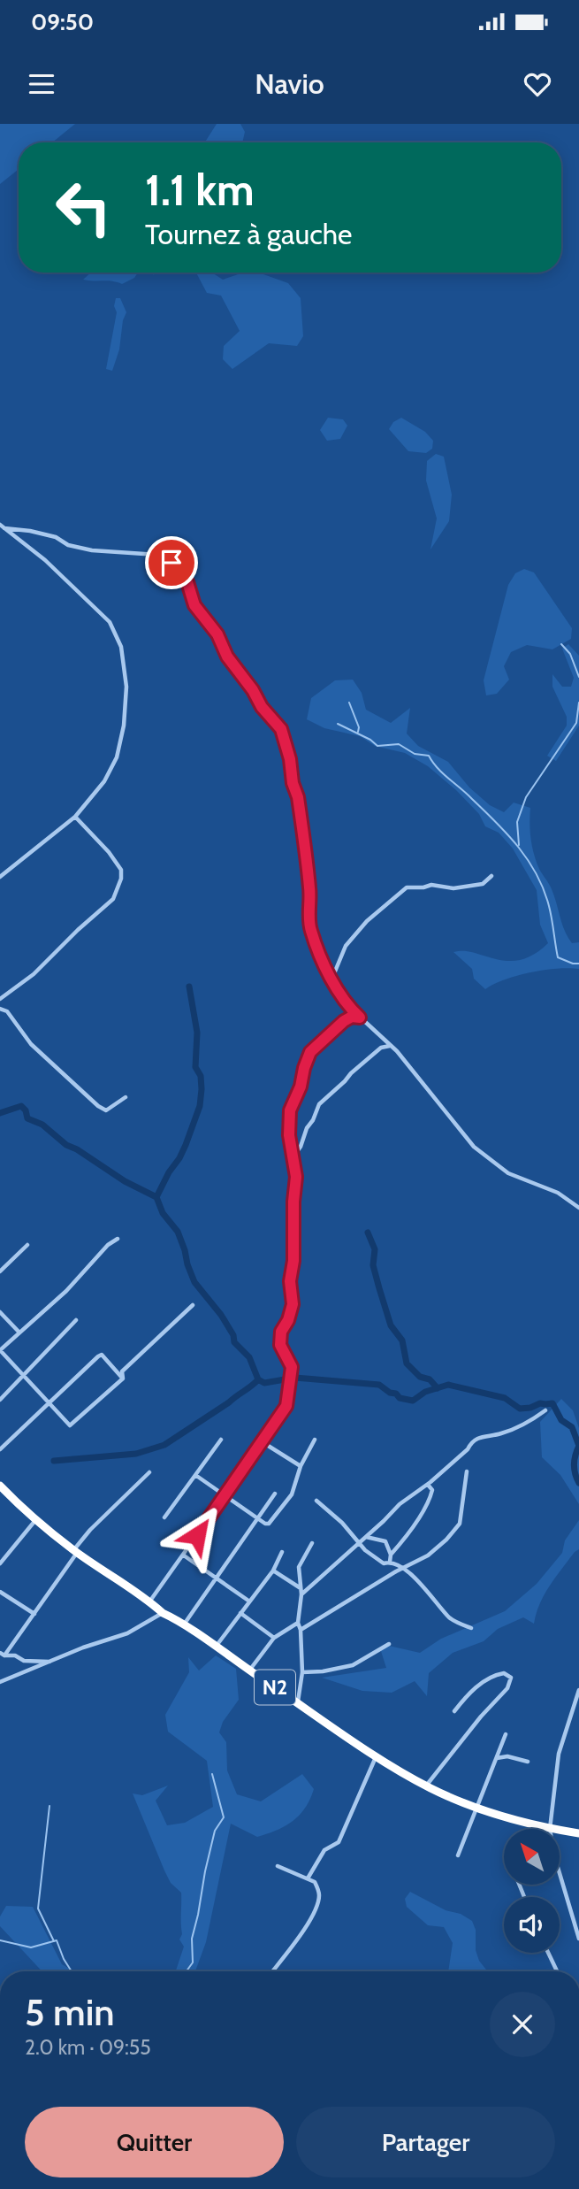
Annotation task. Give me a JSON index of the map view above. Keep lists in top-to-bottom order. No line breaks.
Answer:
{"streets":{"highway":["N2"]},"north":"top left","page":{"status":"09:50","header":"Navio","turn":["1.1 km","Tournez à gauche"],"heading":["5 min","2.0 km · 09:55"],"buttons":["Quitter","Partager"]}}
